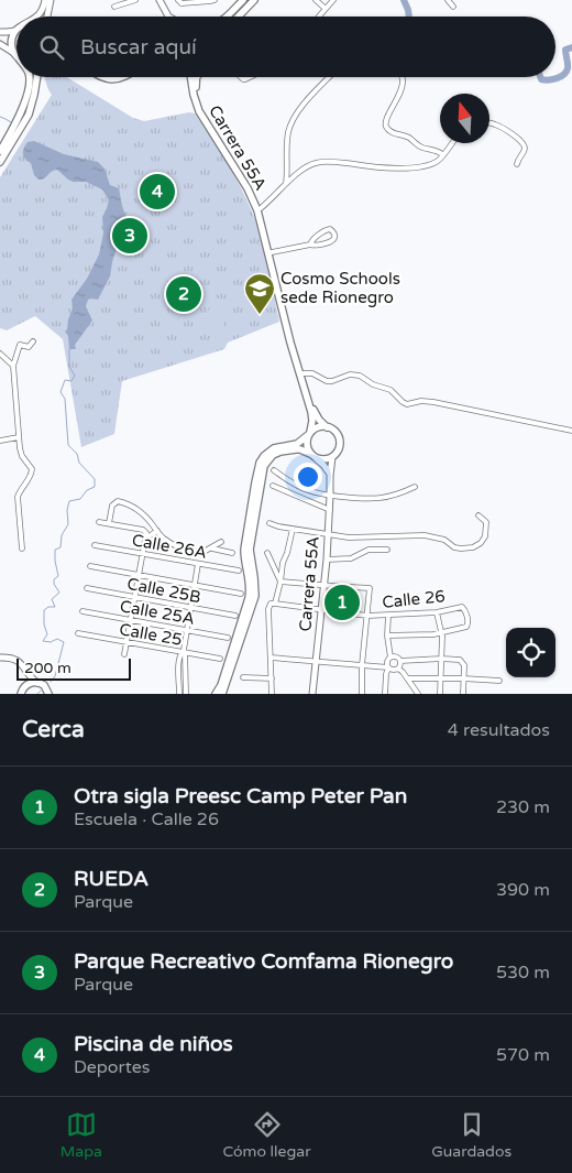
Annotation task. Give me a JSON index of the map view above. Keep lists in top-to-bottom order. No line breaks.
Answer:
{"streets":{"main road":["Carrera 55A"],"street":["Calle 26A","Calle 25B","Calle 26","Calle 25A","Calle 25"]},"crossings":[["Carrera 55A","Calle 26"]],"places":{"school or university":["Cosmo Schools sede Rionegro"]},"scale_bar":"200 m","north":"top","page":{"search":"Buscar aquí","pins":["4","3","2","1"],"scale":"200 m","heading":["Cerca","4 resultados"],"list":[{"mark":"1","name":"Otra sigla Preesc Camp Peter Pan","note":"Escuela · Calle 26","value":"230 m"},{"mark":"2","name":"RUEDA","note":"Parque","value":"390 m"},{"mark":"3","name":"Parque Recreativo Comfama Rionegro","note":"Parque","value":"530 m"},{"mark":"4","name":"Piscina de niños","note":"Deportes","value":"570 m"}],"nav":["Mapa","Cómo llegar","Guardados"]}}
